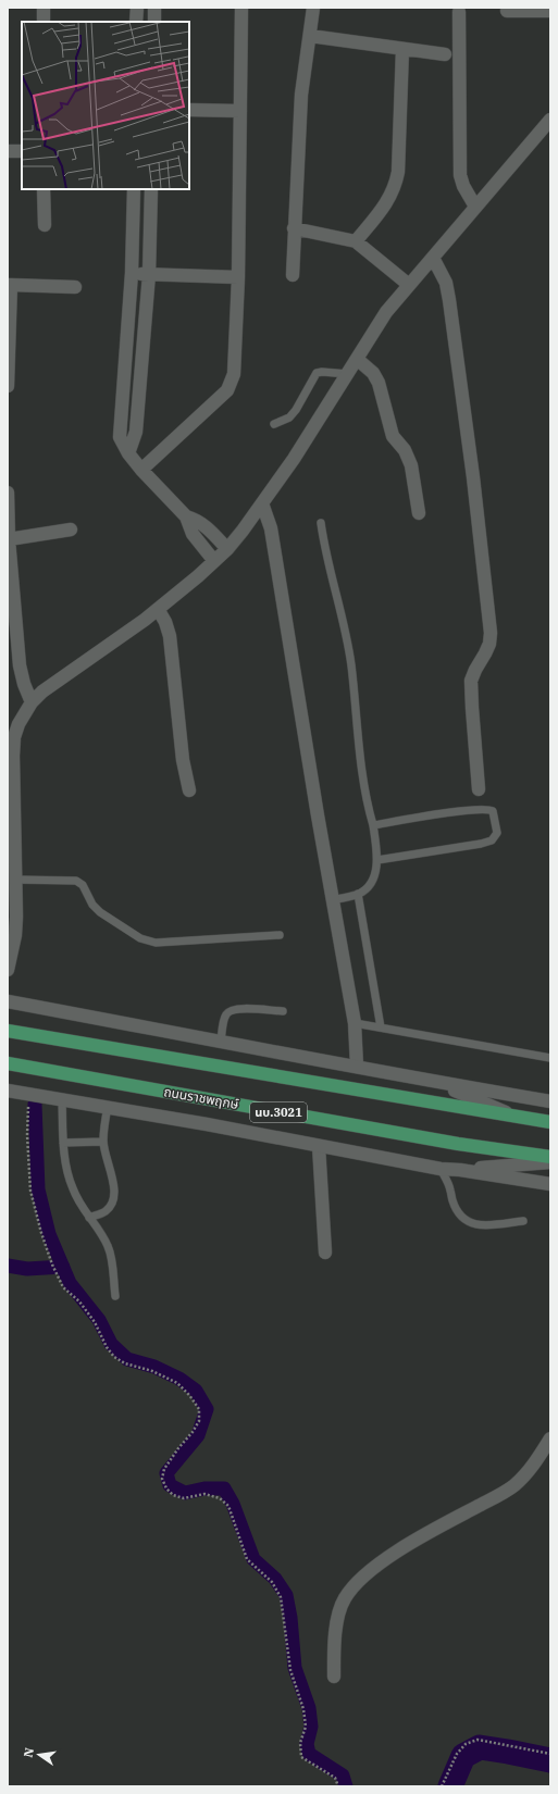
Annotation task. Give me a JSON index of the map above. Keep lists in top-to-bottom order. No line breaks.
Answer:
{"streets":{"main road":["ถนนราชพฤกษ์","นบ.3021"]},"north":"left"}
